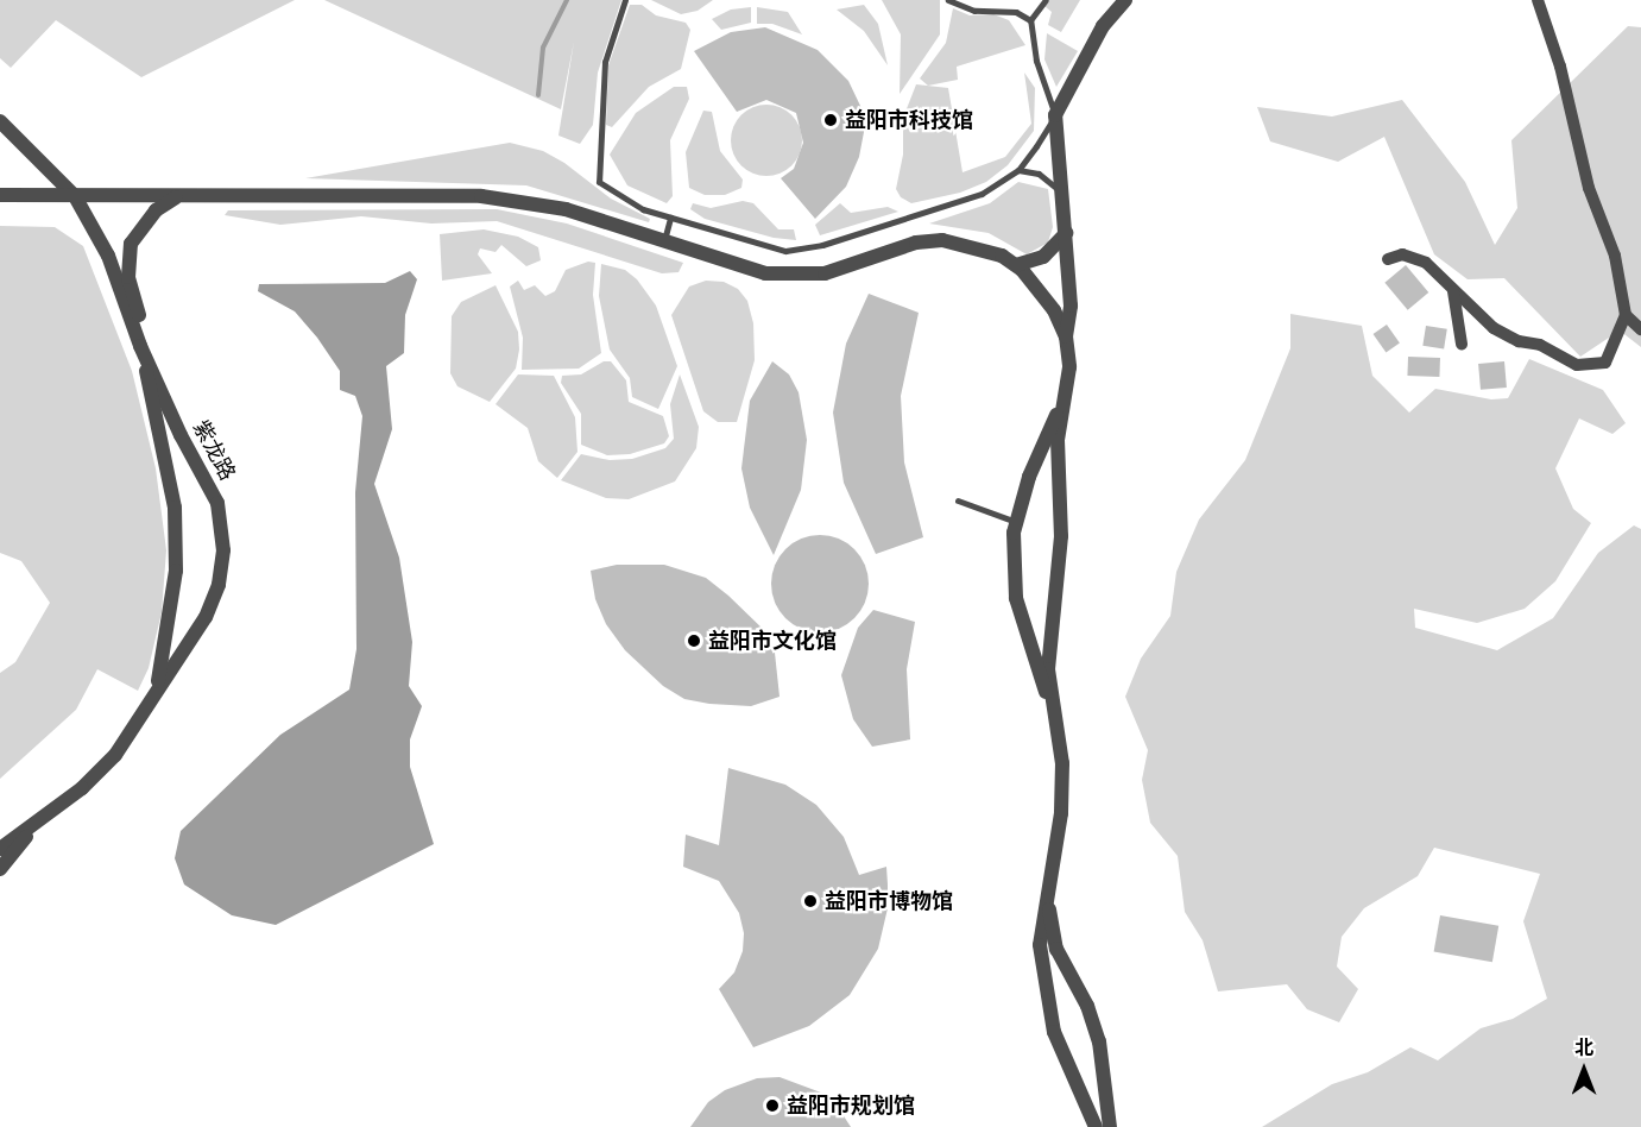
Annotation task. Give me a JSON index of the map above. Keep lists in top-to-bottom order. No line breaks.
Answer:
{"streets":{"street":["紫龙路"]},"places":["益阳市科技馆","益阳市文化馆","益阳市博物馆","益阳市规划馆"],"north":"top"}
